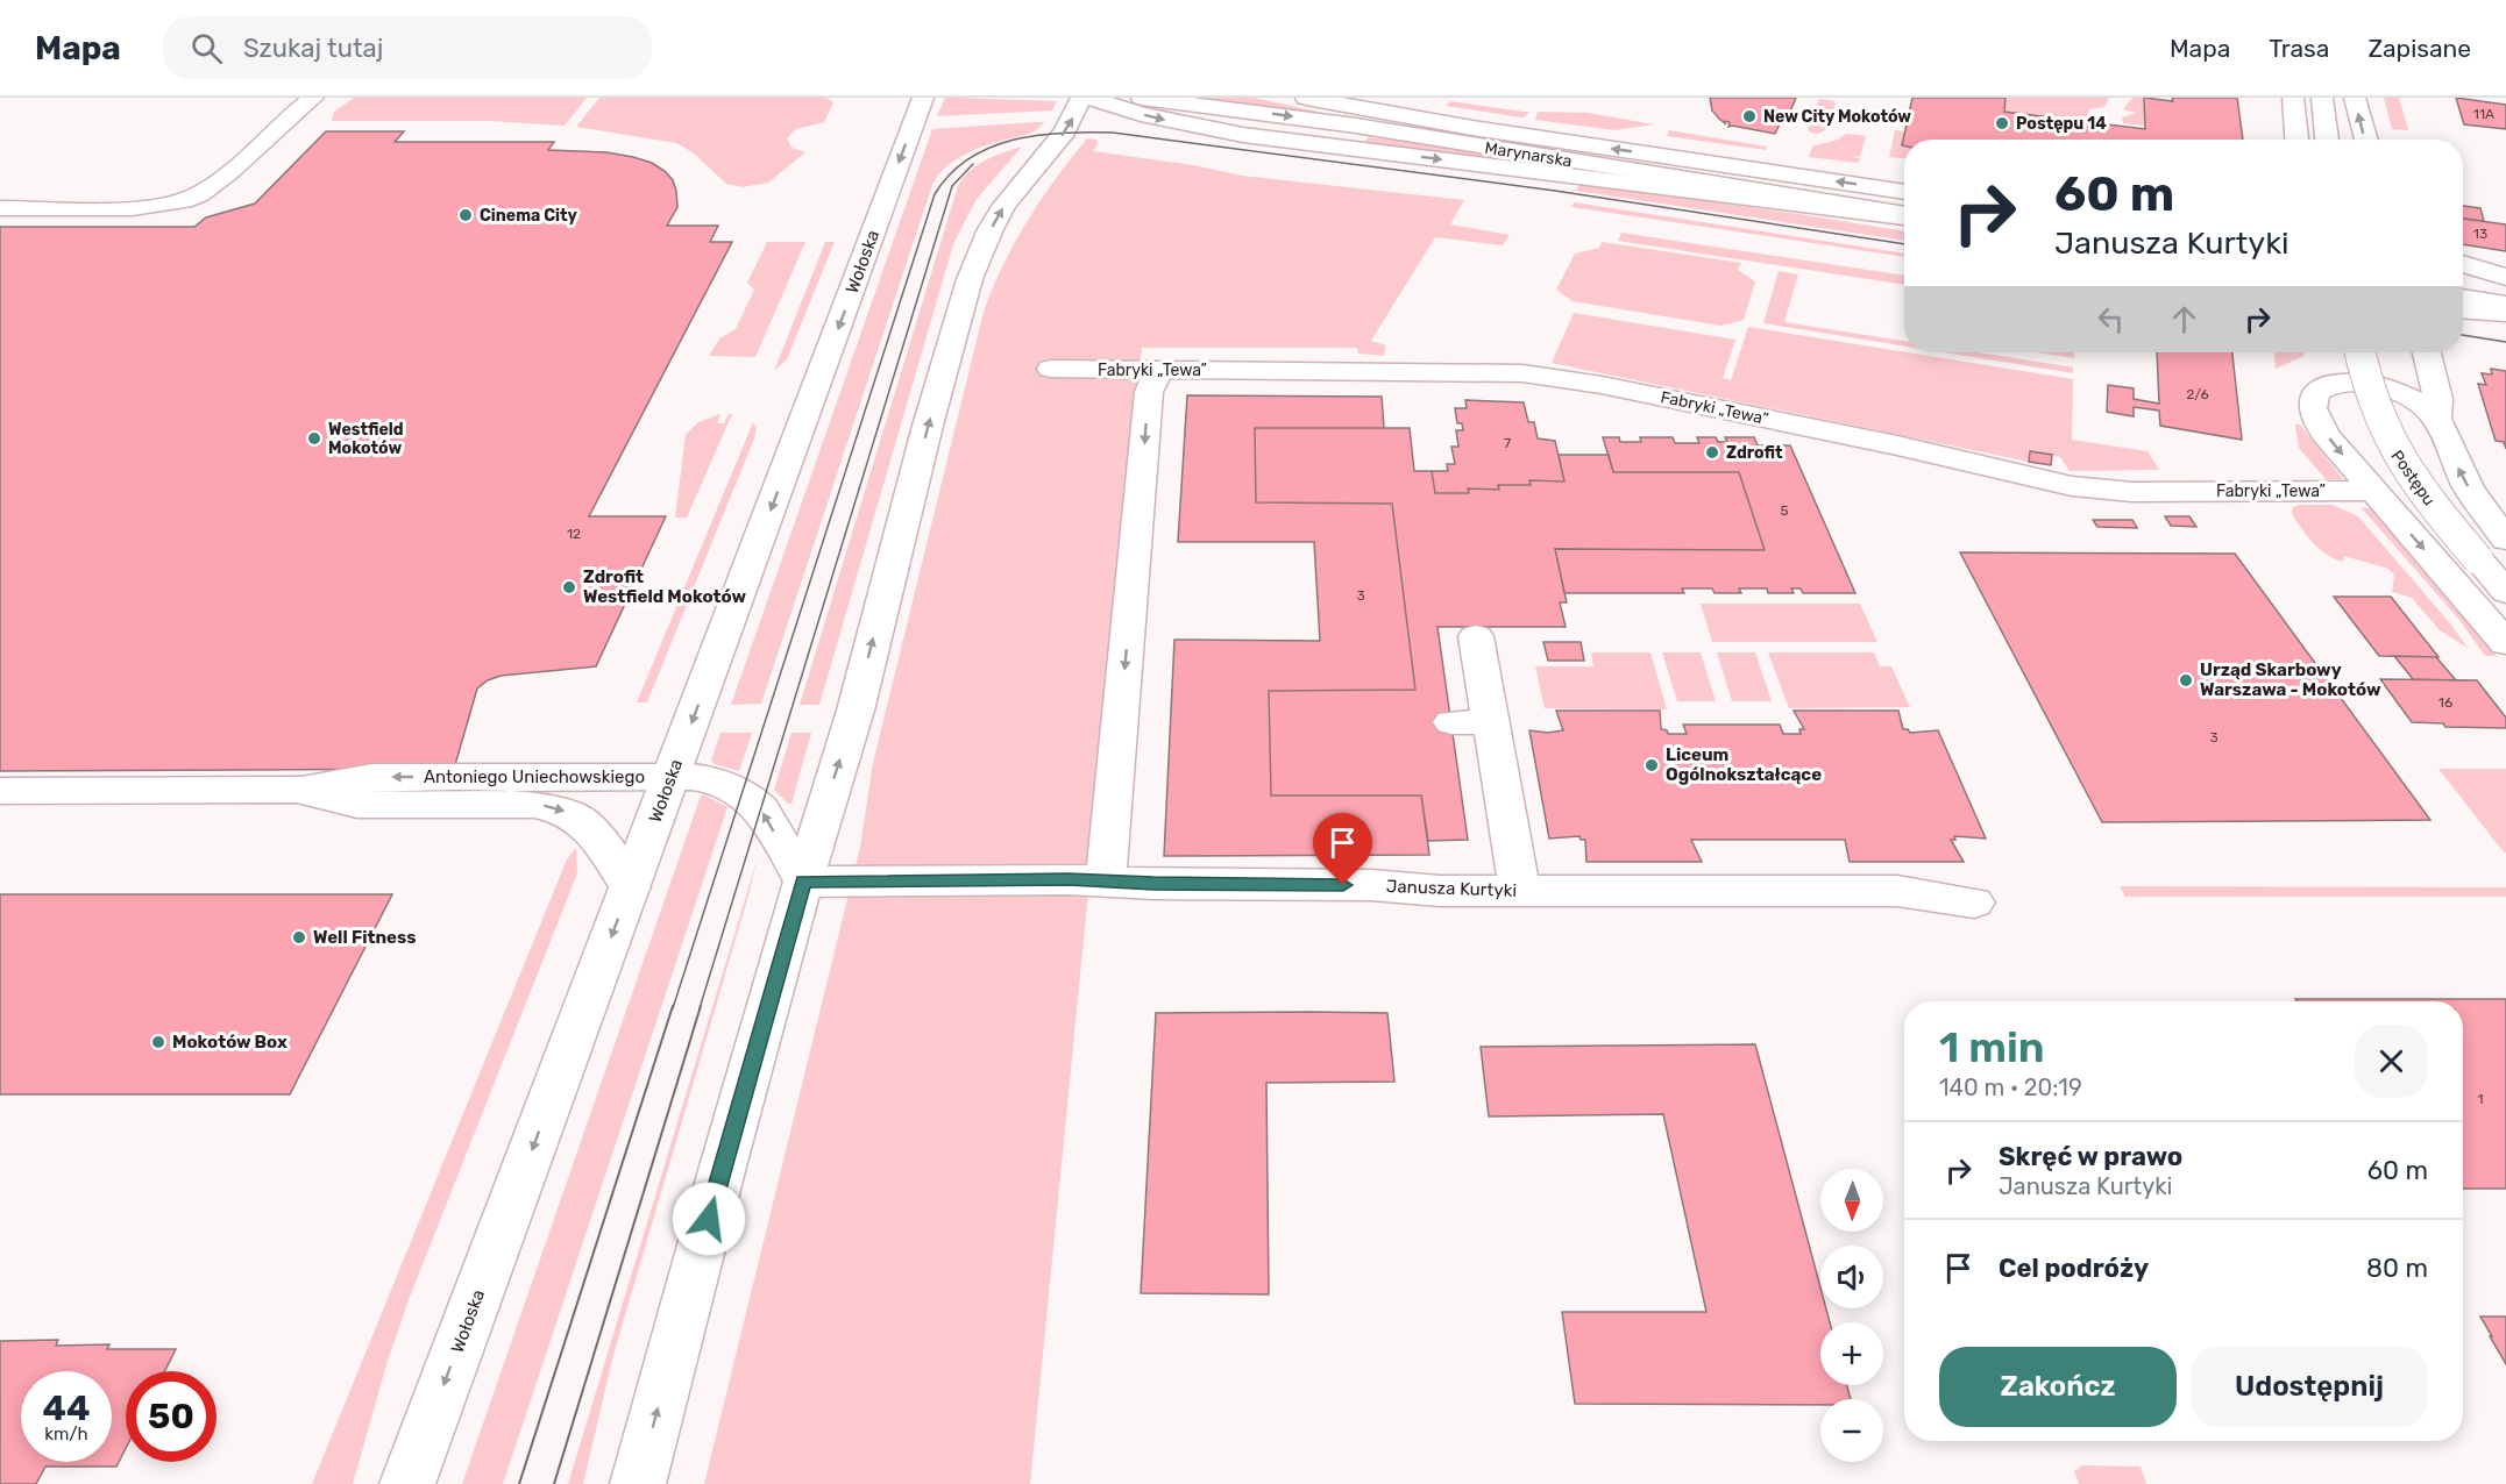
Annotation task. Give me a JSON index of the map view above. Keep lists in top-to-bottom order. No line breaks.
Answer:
{"streets":{"street":["Marynarska","Wołoska","Fabryki „Tewa”","Postępu","Antoniego Uniechowskiego","Janusza Kurtyki"]},"crossings":[["Wołoska","Antoniego Uniechowskiego"],["Antoniego Uniechowskiego","Janusza Kurtyki"]],"places":["New City Mokotów","Postępu 14","Cinema City","Westfield Mokotów","Zdrofit","Zdrofit Westfield Mokotów","Urząd Skarbowy Warszawa - Mokotów","Liceum Ogólnokształcące","Well Fitness","Mokotów Box"],"house_numbers":["11A","13","2/6","7","5","12","3","16","3","1"],"north":"bottom","page":{"header":"Mapa","search":"Szukaj tutaj","nav":["Mapa","Trasa","Zapisane"],"turn":["60 m","Janusza Kurtyki"],"heading":["1 min","140 m · 20:19"],"list":[{"name":"Skręć w prawo","note":"Janusza Kurtyki","value":"60 m"},{"name":"Cel podróży","value":"80 m"}],"map_buttons":["+","−"],"buttons":["Zakończ","Udostępnij"],"speed":"44 km/h","limit":"50"}}
